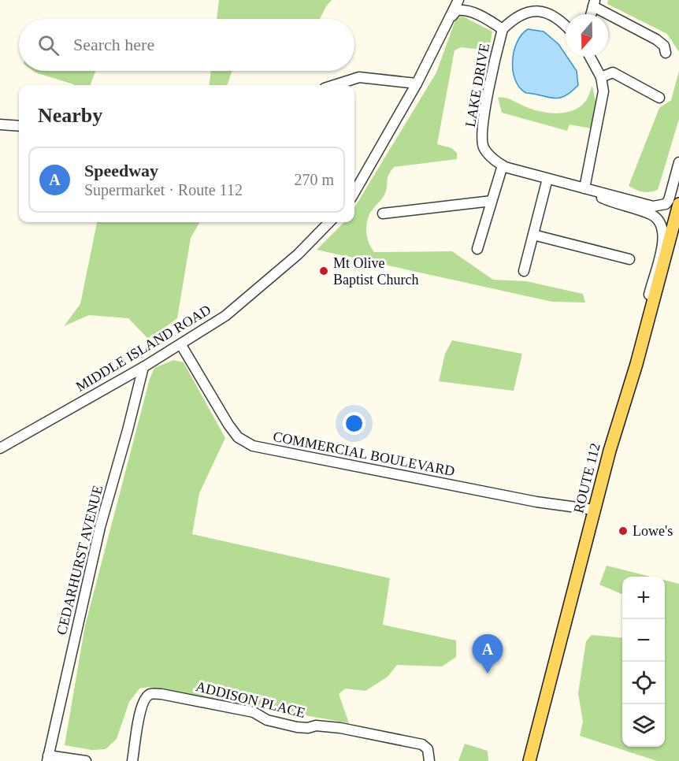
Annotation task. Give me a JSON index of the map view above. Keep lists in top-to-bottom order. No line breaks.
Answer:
{"streets":{"main road":["ROUTE 112"],"street":["LAKE DRIVE","MIDDLE ISLAND ROAD","COMMERCIAL BOULEVARD","CEDARHURST AVENUE","ADDISON PLACE"]},"crossings":[["LAKE DRIVE","ROUTE 112"],["MIDDLE ISLAND ROAD","COMMERCIAL BOULEVARD"],["MIDDLE ISLAND ROAD","CEDARHURST AVENUE"],["COMMERCIAL BOULEVARD","ROUTE 112"]],"places":["Mt Olive Baptist Church","Lowe's"],"north":"bottom","page":{"search":"Search here","heading":"Nearby","list":[{"mark":"A","name":"Speedway","note":"Supermarket · Route 112","value":"270 m"}],"map_buttons":["+","−"],"pins":"A"}}
